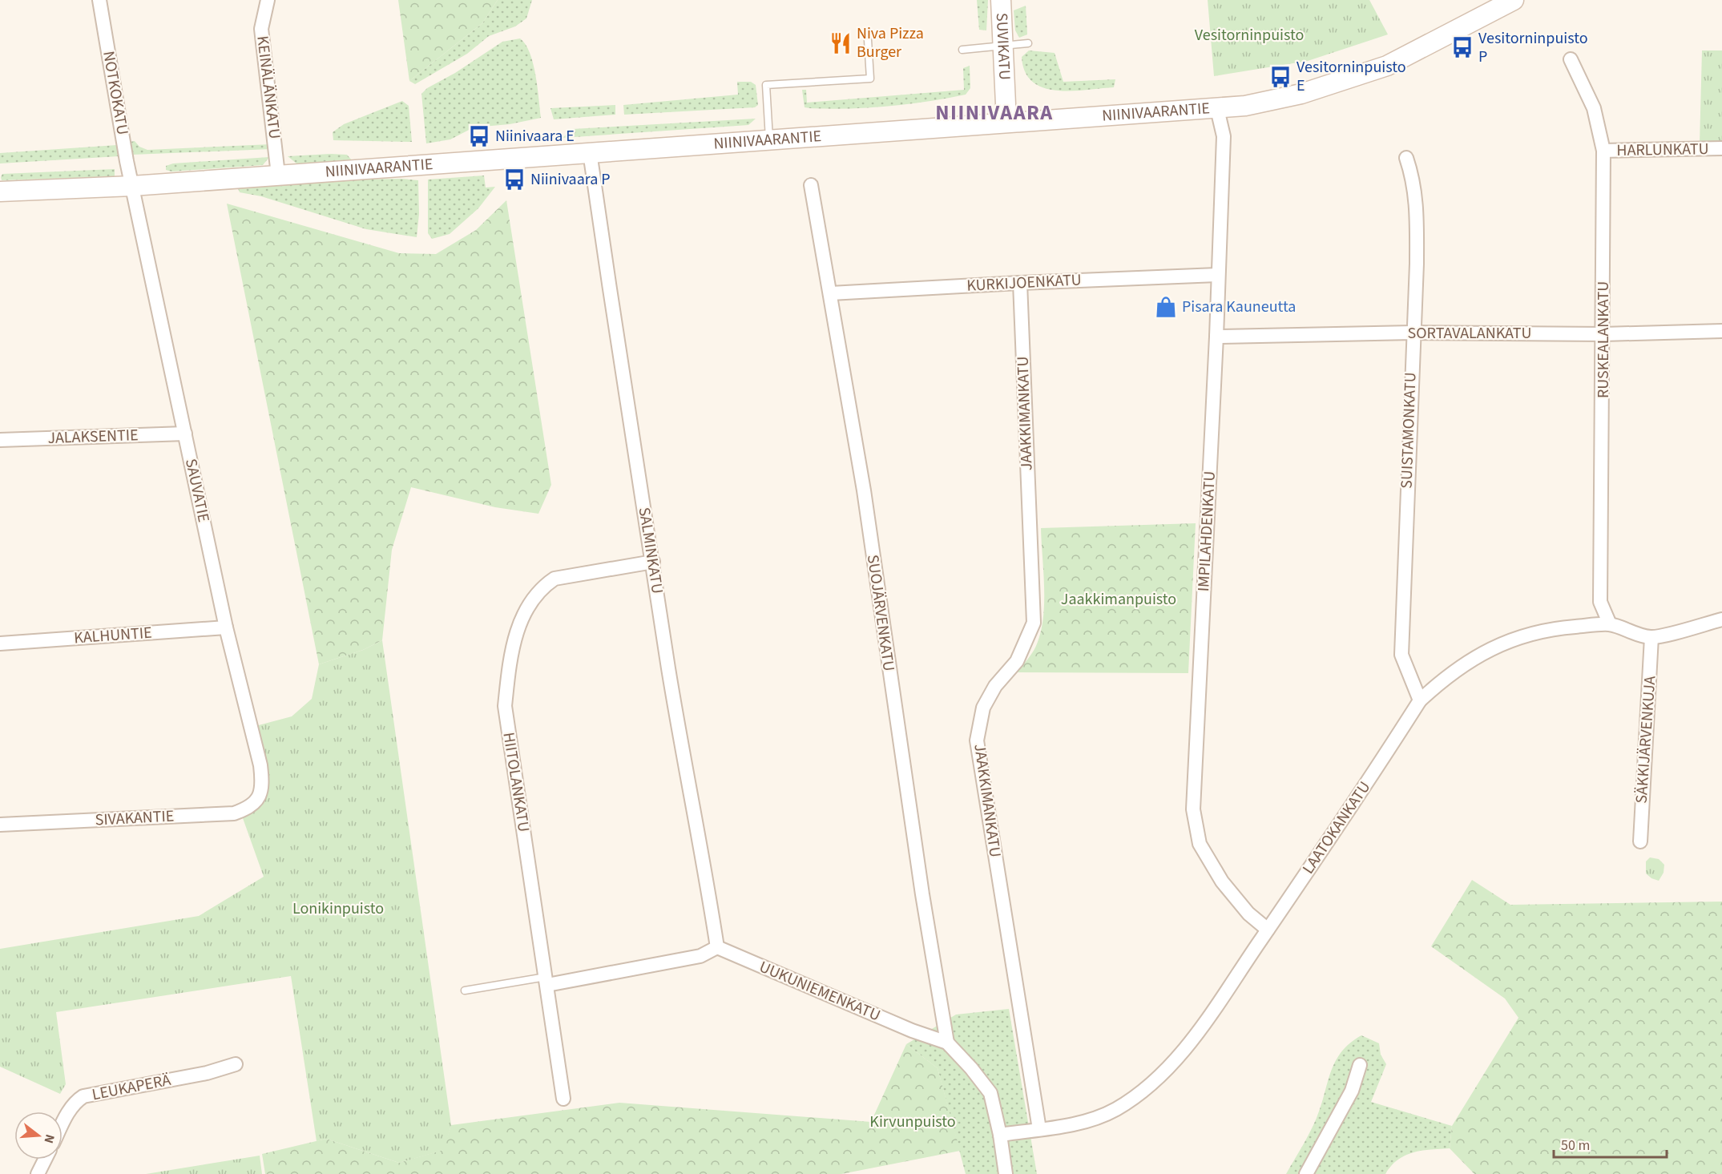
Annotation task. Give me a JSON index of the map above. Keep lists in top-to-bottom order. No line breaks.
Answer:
{"streets":{"main road":["SUVIKATU","NIINIVAARANTIE"],"street":["KEINÄLÄNKATU","NOTKOKATU","HARLUNKATU","KURKIJOENKATU","SORTAVALANKATU","RUSKEALANKATU","JAAKKIMANKATU","SUISTAMONKATU","JALAKSENTIE","SAUVATIE","IMPILAHDENKATU","SALMINKATU","SUOJÄRVENKATU","KALHUNTIE","SÄKKIJÄRVENKUJA","HIITOLANKATU","SIVAKANTIE","LAATOKANKATU","UUKUNIEMENKATU","LEUKAPERÄ"]},"crossings":[["SUVIKATU","NIINIVAARANTIE"],["KEINÄLÄNKATU","NIINIVAARANTIE"],["NOTKOKATU","NIINIVAARANTIE"],["NOTKOKATU","SAUVATIE"],["NIINIVAARANTIE","SAUVATIE"],["NIINIVAARANTIE","IMPILAHDENKATU"],["NIINIVAARANTIE","SALMINKATU"],["HARLUNKATU","RUSKEALANKATU"],["KURKIJOENKATU","JAAKKIMANKATU"],["KURKIJOENKATU","IMPILAHDENKATU"],["KURKIJOENKATU","SUOJÄRVENKATU"],["SORTAVALANKATU","RUSKEALANKATU"],["SORTAVALANKATU","SUISTAMONKATU"],["SORTAVALANKATU","IMPILAHDENKATU"],["RUSKEALANKATU","LAATOKANKATU"],["JAAKKIMANKATU","LAATOKANKATU"],["SUISTAMONKATU","LAATOKANKATU"],["JALAKSENTIE","SAUVATIE"],["SAUVATIE","KALHUNTIE"],["SAUVATIE","SIVAKANTIE"],["IMPILAHDENKATU","LAATOKANKATU"],["SALMINKATU","HIITOLANKATU"],["SALMINKATU","UUKUNIEMENKATU"],["SUOJÄRVENKATU","UUKUNIEMENKATU"],["SÄKKIJÄRVENKUJA","LAATOKANKATU"],["LAATOKANKATU","UUKUNIEMENKATU"]],"districts":["NIINIVAARA"],"parks":["Vesitorninpuisto","Jaakkimanpuisto","Lonikinpuisto","Kirvunpuisto"],"places":{"restaurant":["Niva Pizza Burger"],"bus stop":["Vesitorninpuisto P","Vesitorninpuisto E","Niinivaara E","Niinivaara P"],"shop":["Pisara Kauneutta"]},"scale_bar":"50 m","north":"right"}
